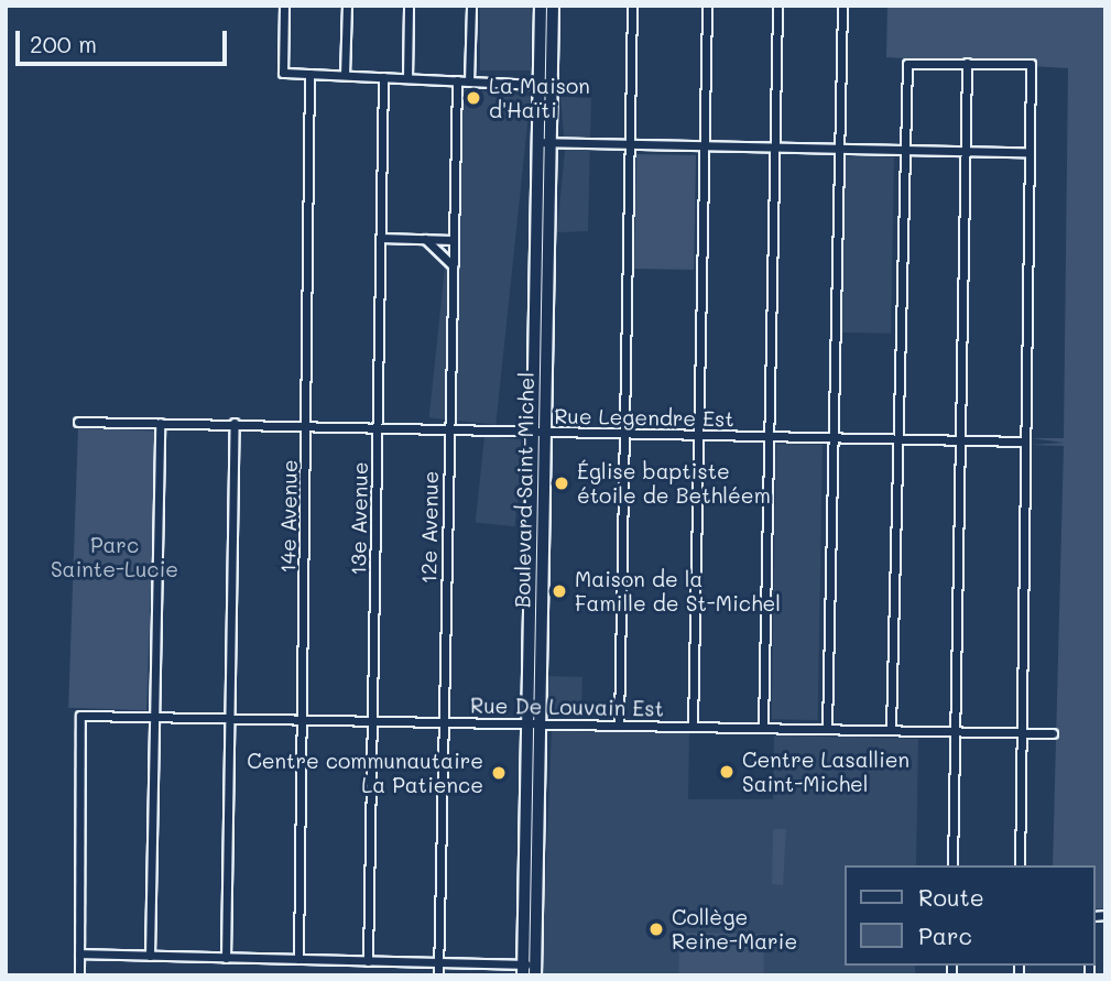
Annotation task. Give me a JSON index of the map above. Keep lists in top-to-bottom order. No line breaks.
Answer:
{"streets":{"main road":["Boulevard Saint-Michel"],"street":["Rue Legendre Est","14e Avenue","13e Avenue","12e Avenue","Rue De Louvain Est"]},"crossings":[["Rue Legendre Est","Boulevard Saint-Michel"],["Rue Legendre Est","14e Avenue"],["Rue Legendre Est","13e Avenue"],["Rue Legendre Est","12e Avenue"],["Boulevard Saint-Michel","Rue De Louvain Est"],["14e Avenue","Rue De Louvain Est"],["13e Avenue","Rue De Louvain Est"],["12e Avenue","Rue De Louvain Est"]],"parks":["Parc Sainte-Lucie"],"places":["La Maison d'Haïti","Église baptiste étoile de Bethléem","Maison de la Famille de St-Michel","Centre Lasallien Saint-Michel","Centre communautaire La Patience","Collège Reine-Marie"],"legend":["Route","Parc"],"scale_bar":"200 m"}
